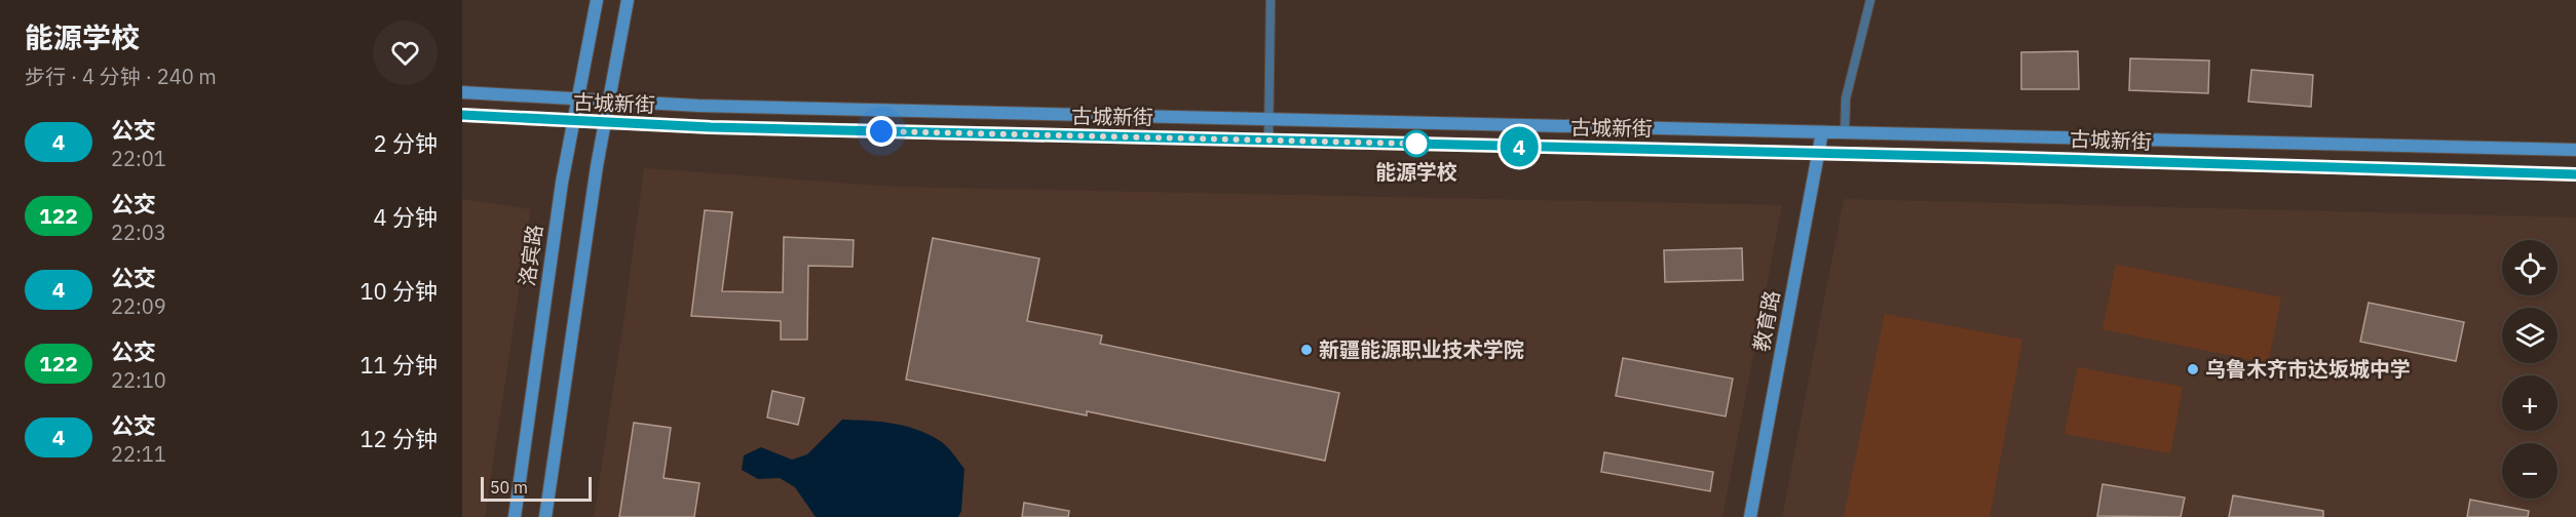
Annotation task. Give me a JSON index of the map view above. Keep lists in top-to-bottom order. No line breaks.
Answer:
{"streets":{"main road":["古城新街","洛宾路","教育路"]},"crossings":[["古城新街","洛宾路"],["古城新街","教育路"]],"places":["能源学校","新疆能源职业技术学院","乌鲁木齐市达坂城中学"],"lines":["bus line 4"],"scale_bar":"50 m","page":{"heading":["能源学校","步行 · 4 分钟 · 240 m"],"on_map":"4","list":[{"mark":"4","name":"公交","note":"22:01","value":"2 分钟"},{"mark":"122","name":"公交","note":"22:03","value":"4 分钟"},{"mark":"4","name":"公交","note":"22:09","value":"10 分钟"},{"mark":"122","name":"公交","note":"22:10","value":"11 分钟"},{"mark":"4","name":"公交","note":"22:11","value":"12 分钟"}],"map_buttons":["+","−"],"scale":"50 m"}}
